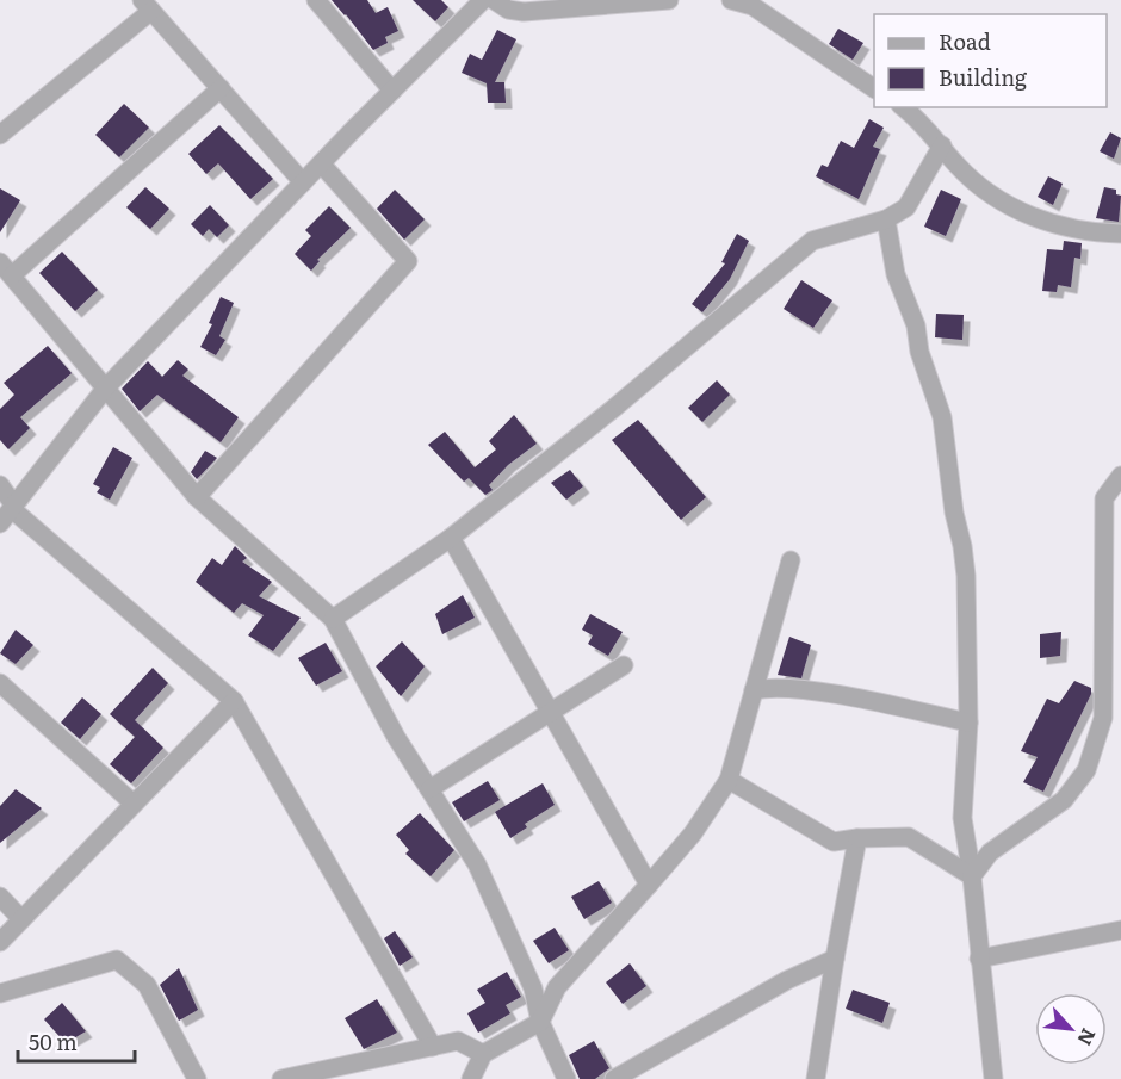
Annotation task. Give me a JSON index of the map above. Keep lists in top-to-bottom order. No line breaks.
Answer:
{"legend":["Road","Building"],"scale_bar":"50 m","north":"bottom right"}
